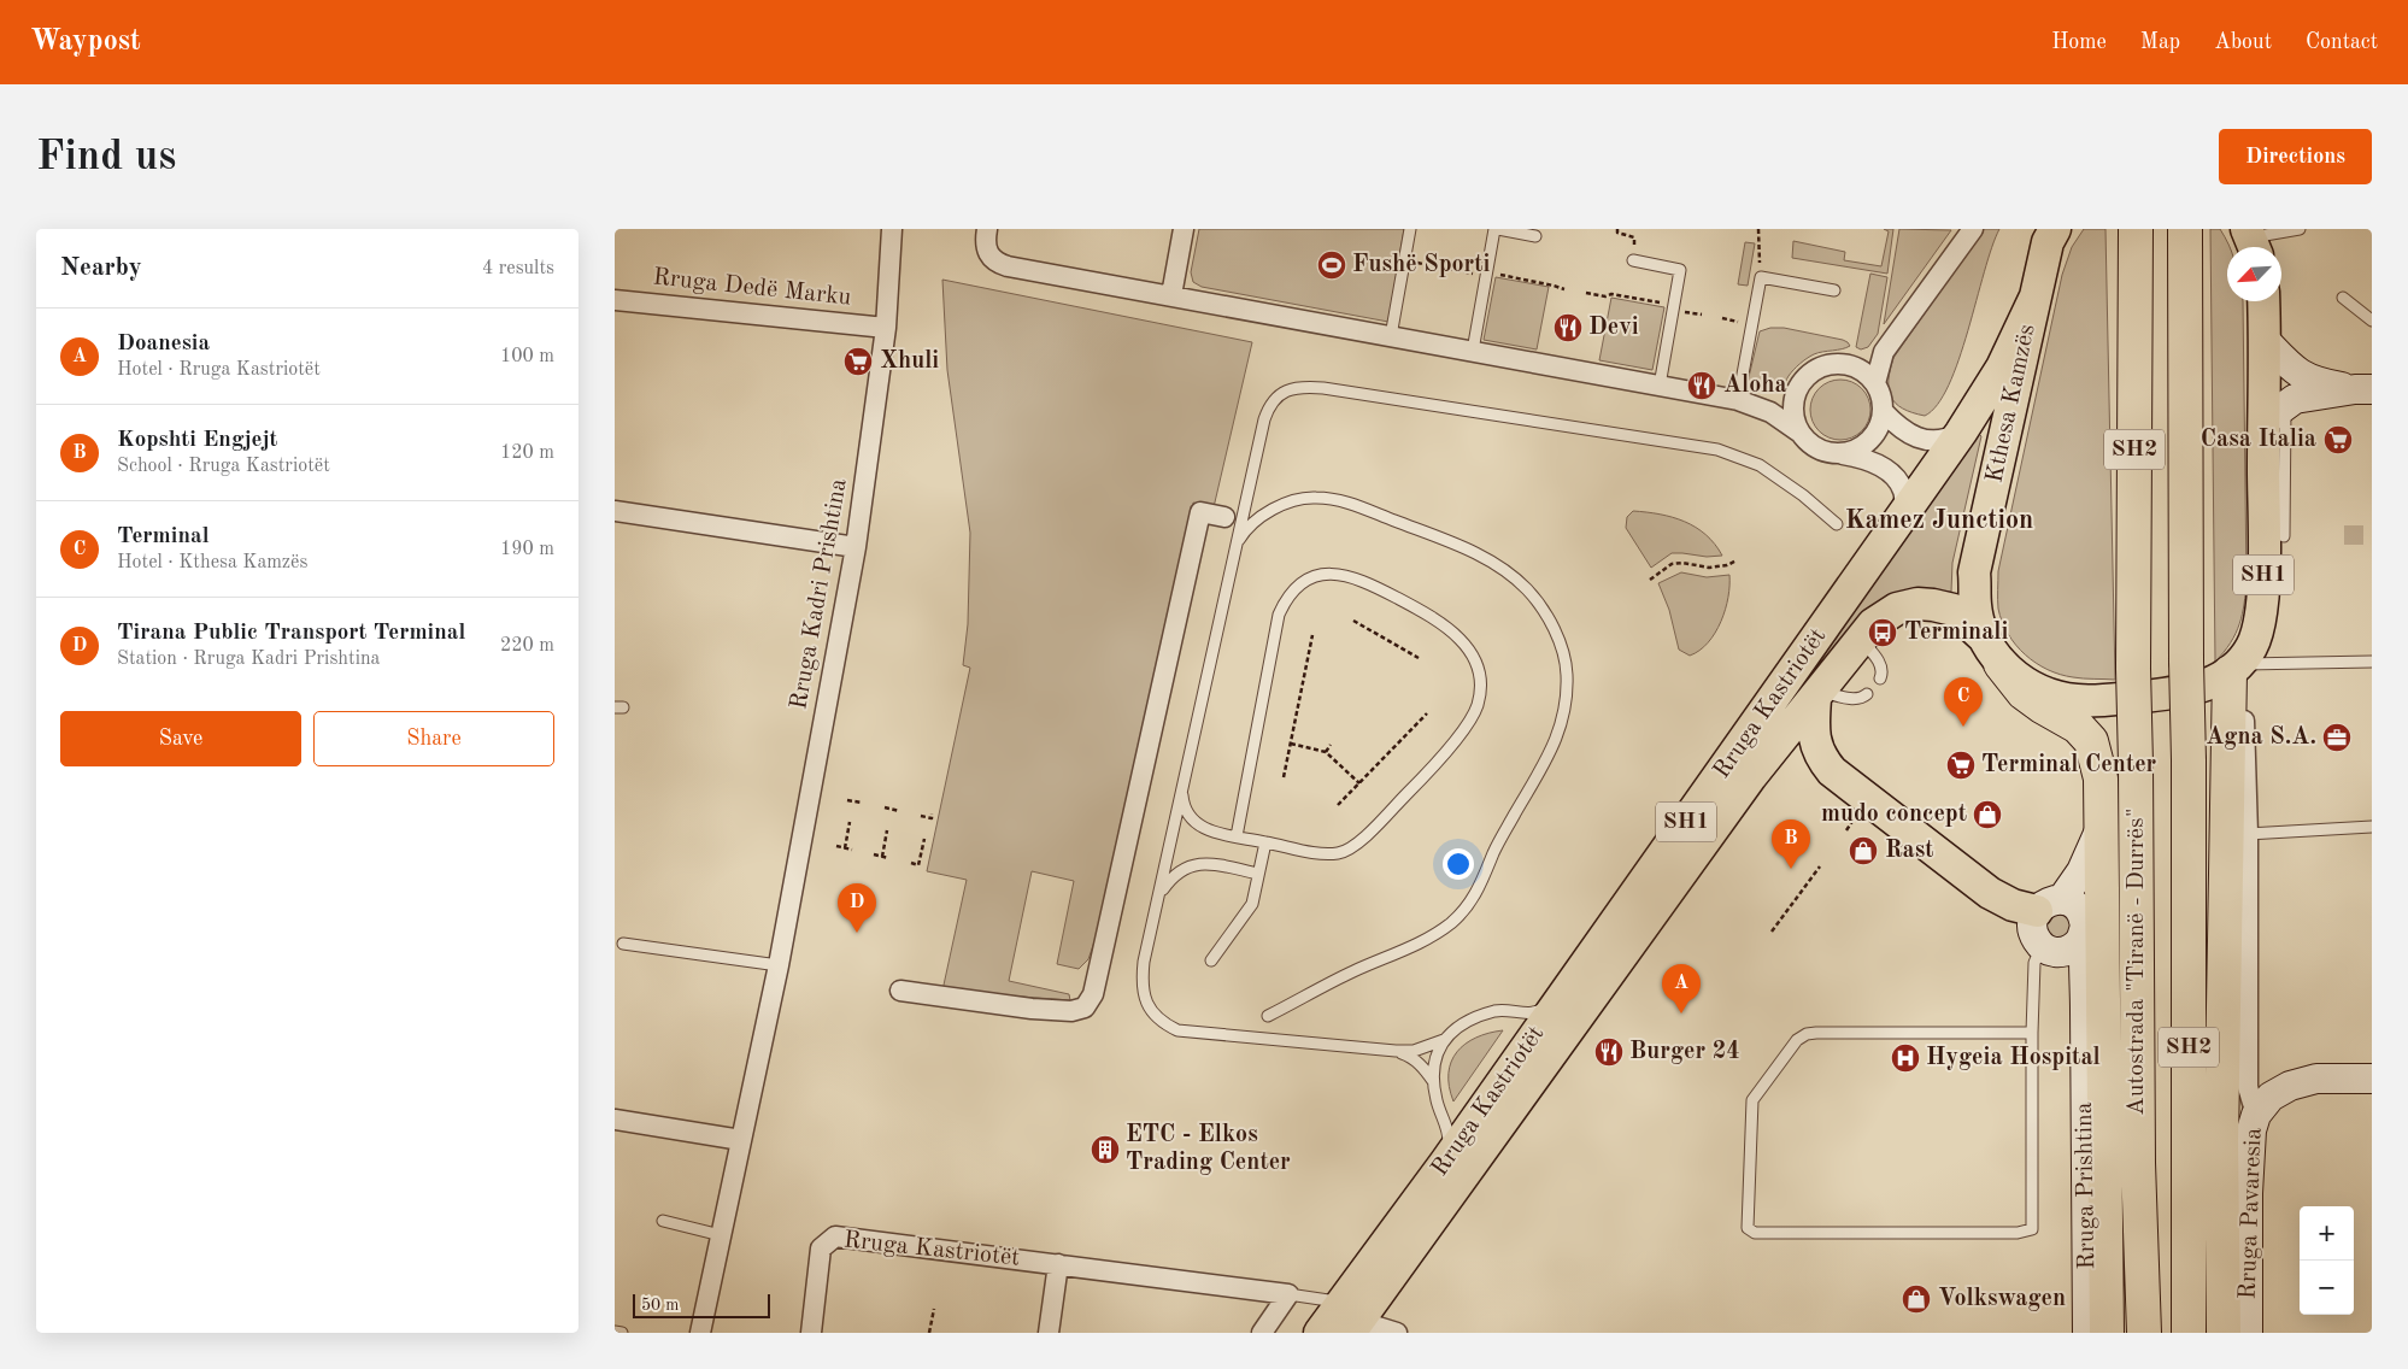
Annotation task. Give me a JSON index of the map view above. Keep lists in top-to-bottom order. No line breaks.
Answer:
{"streets":{"highway":["SH2","Autostrada \"Tiranë - Durrës\""],"main road":["Kthesa Kamzës","SH1","Rruga Kastriotët","Rruga Prishtina","Rruga Pavaresia"],"street":["Rruga Dedë Marku","Rruga Kadri Prishtina"]},"crossings":[["Rruga Dedë Marku","Rruga Kadri Prishtina"],["Kthesa Kamzës","SH1"],["Kthesa Kamzës","Rruga Kastriotët"],["SH1","Rruga Kastriotët"]],"districts":["Kamez Junction"],"places":{"sports":["Fushë Sporti"],"restaurant":["Devi","Aloha","Burger 24"],"supermarket":["Xhuli","Casa Italia","Terminal Center"],"bus stop":["Terminali"],"office":["Agna S.A."],"shop":["mudo concept","Rast","Volkswagen"],"hospital":["Hygeia Hospital"],"building":["ETC - Elkos Trading Center"]},"scale_bar":"50 m","north":"bottom left","page":{"header":"Waypost","nav":["Home","Map","About","Contact"],"buttons":["Directions",["Save","Share"]],"title":"Find us","heading":["Nearby","4 results"],"list":[{"mark":"A","name":"Doanesia","note":"Hotel · Rruga Kastriotët","value":"100 m"},{"mark":"B","name":"Kopshti Engjejt","note":"School · Rruga Kastriotët","value":"120 m"},{"mark":"C","name":"Terminal","note":"Hotel · Kthesa Kamzës","value":"190 m"},{"mark":"D","name":"Tirana Public Transport Terminal","note":"Station · Rruga Kadri Prishtina","value":"220 m"}],"pins":["C","B","D","A"],"map_buttons":["+","−"],"scale":"50 m"}}
